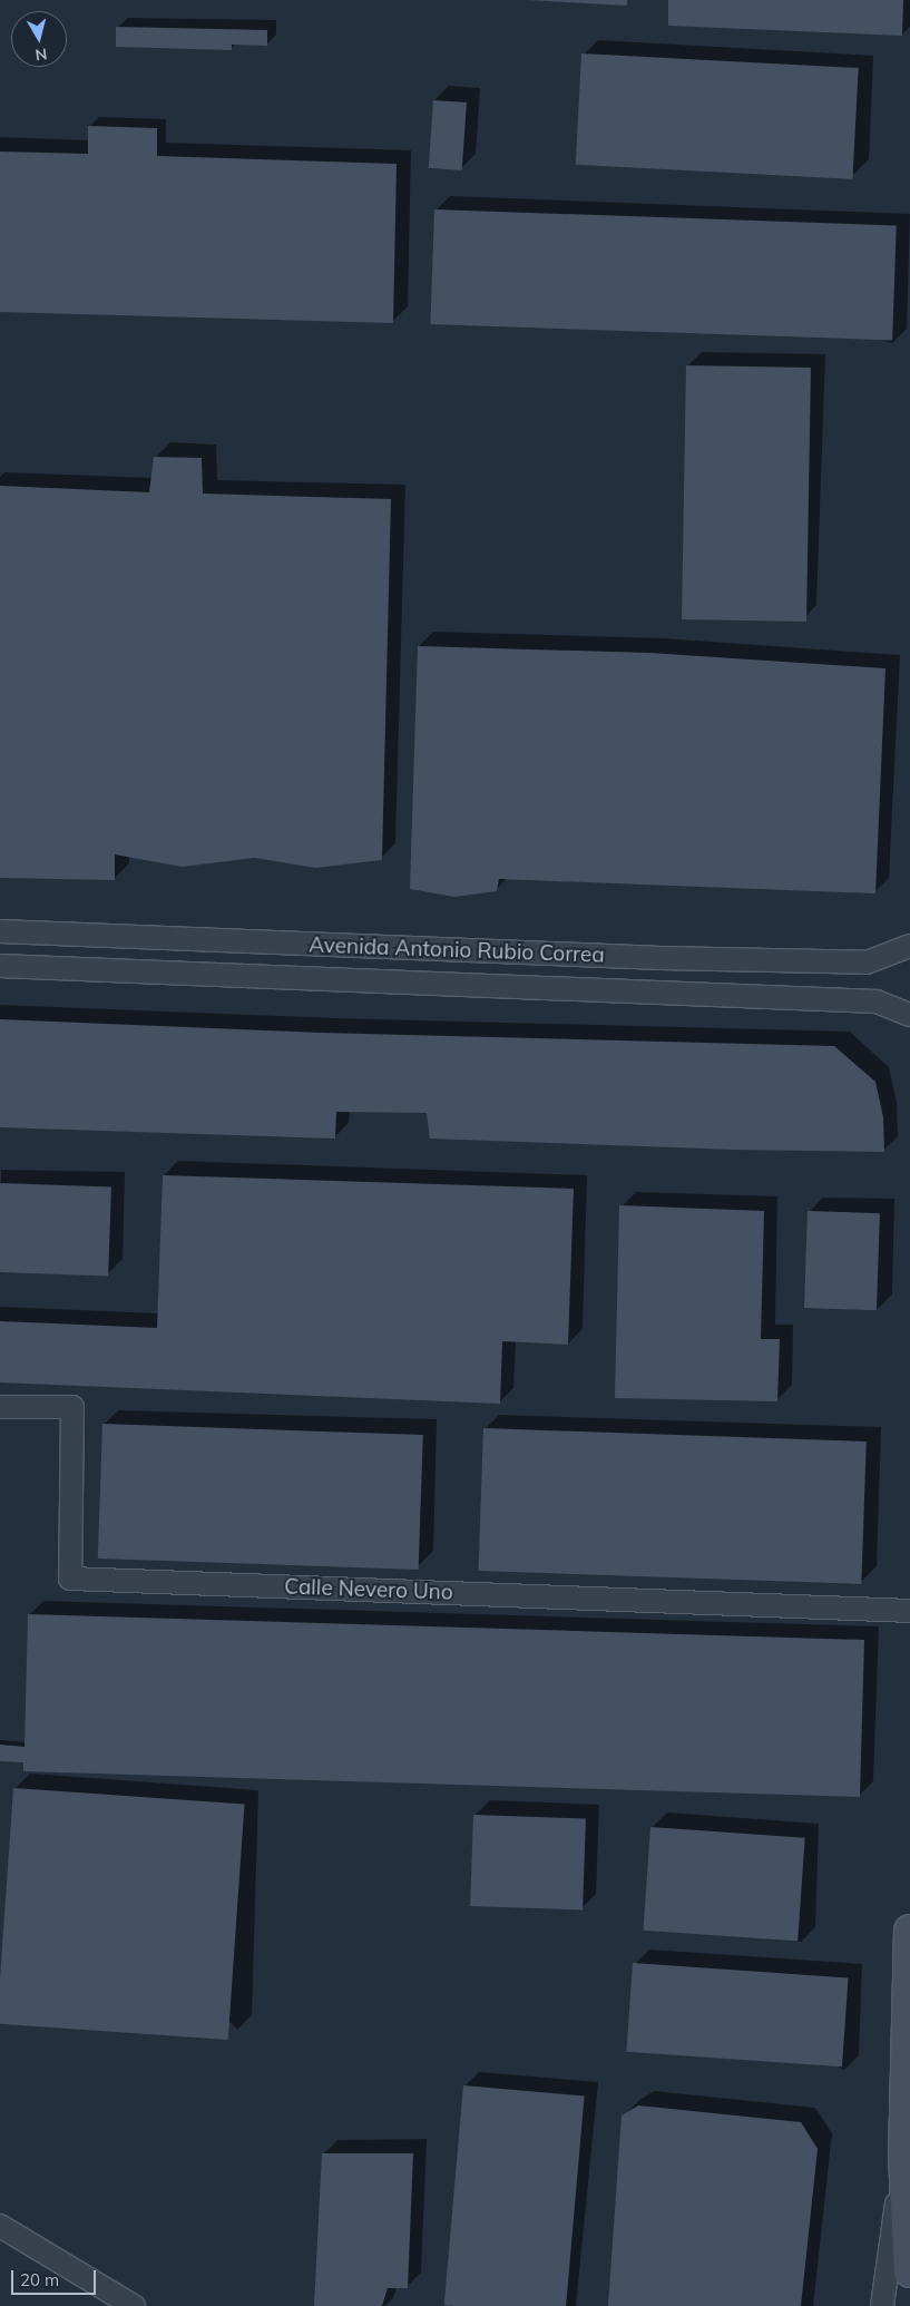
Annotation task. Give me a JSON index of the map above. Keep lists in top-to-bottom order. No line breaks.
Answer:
{"streets":{"street":["Avenida Antonio Rubio Correa","Calle Nevero Uno"]},"scale_bar":"20 m","north":"bottom"}
